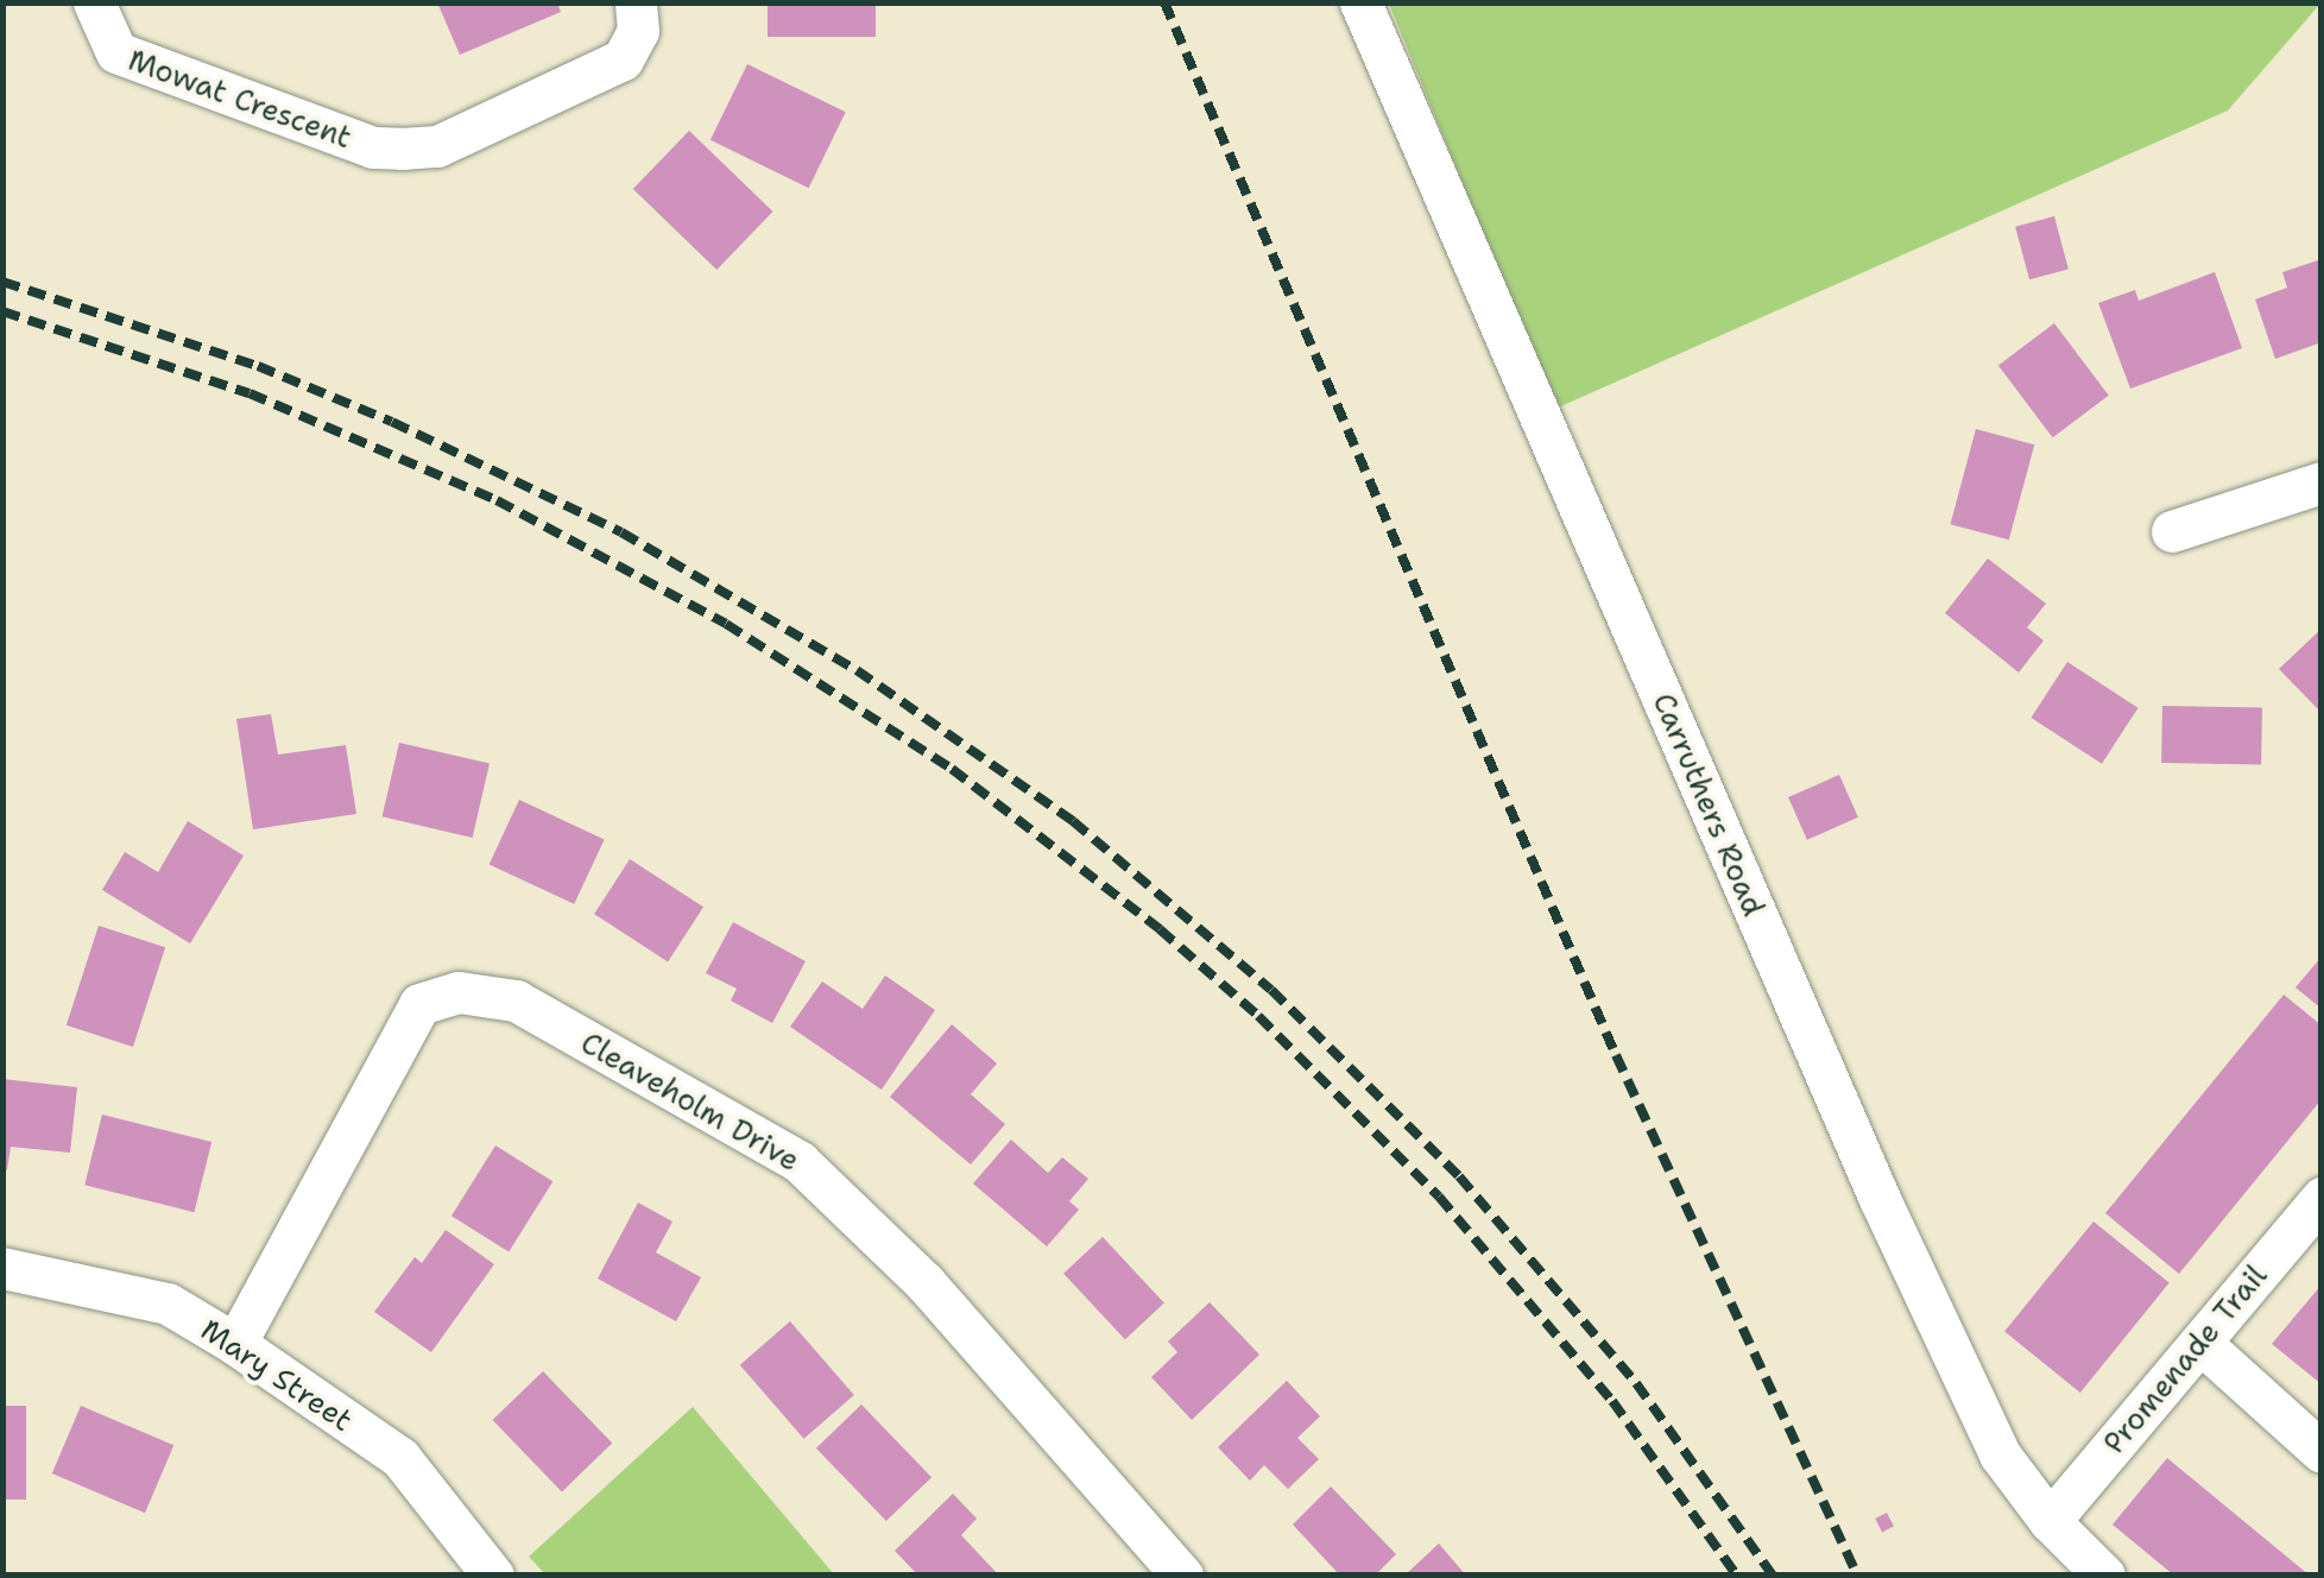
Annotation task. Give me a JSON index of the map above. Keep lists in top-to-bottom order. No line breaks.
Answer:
{"streets":{"street":["Mowat Crescent","Carruthers Road","Cleaveholm Drive","Promenade Trail","Mary Street"]},"crossings":[["Carruthers Road","Promenade Trail"],["Cleaveholm Drive","Mary Street"]]}
